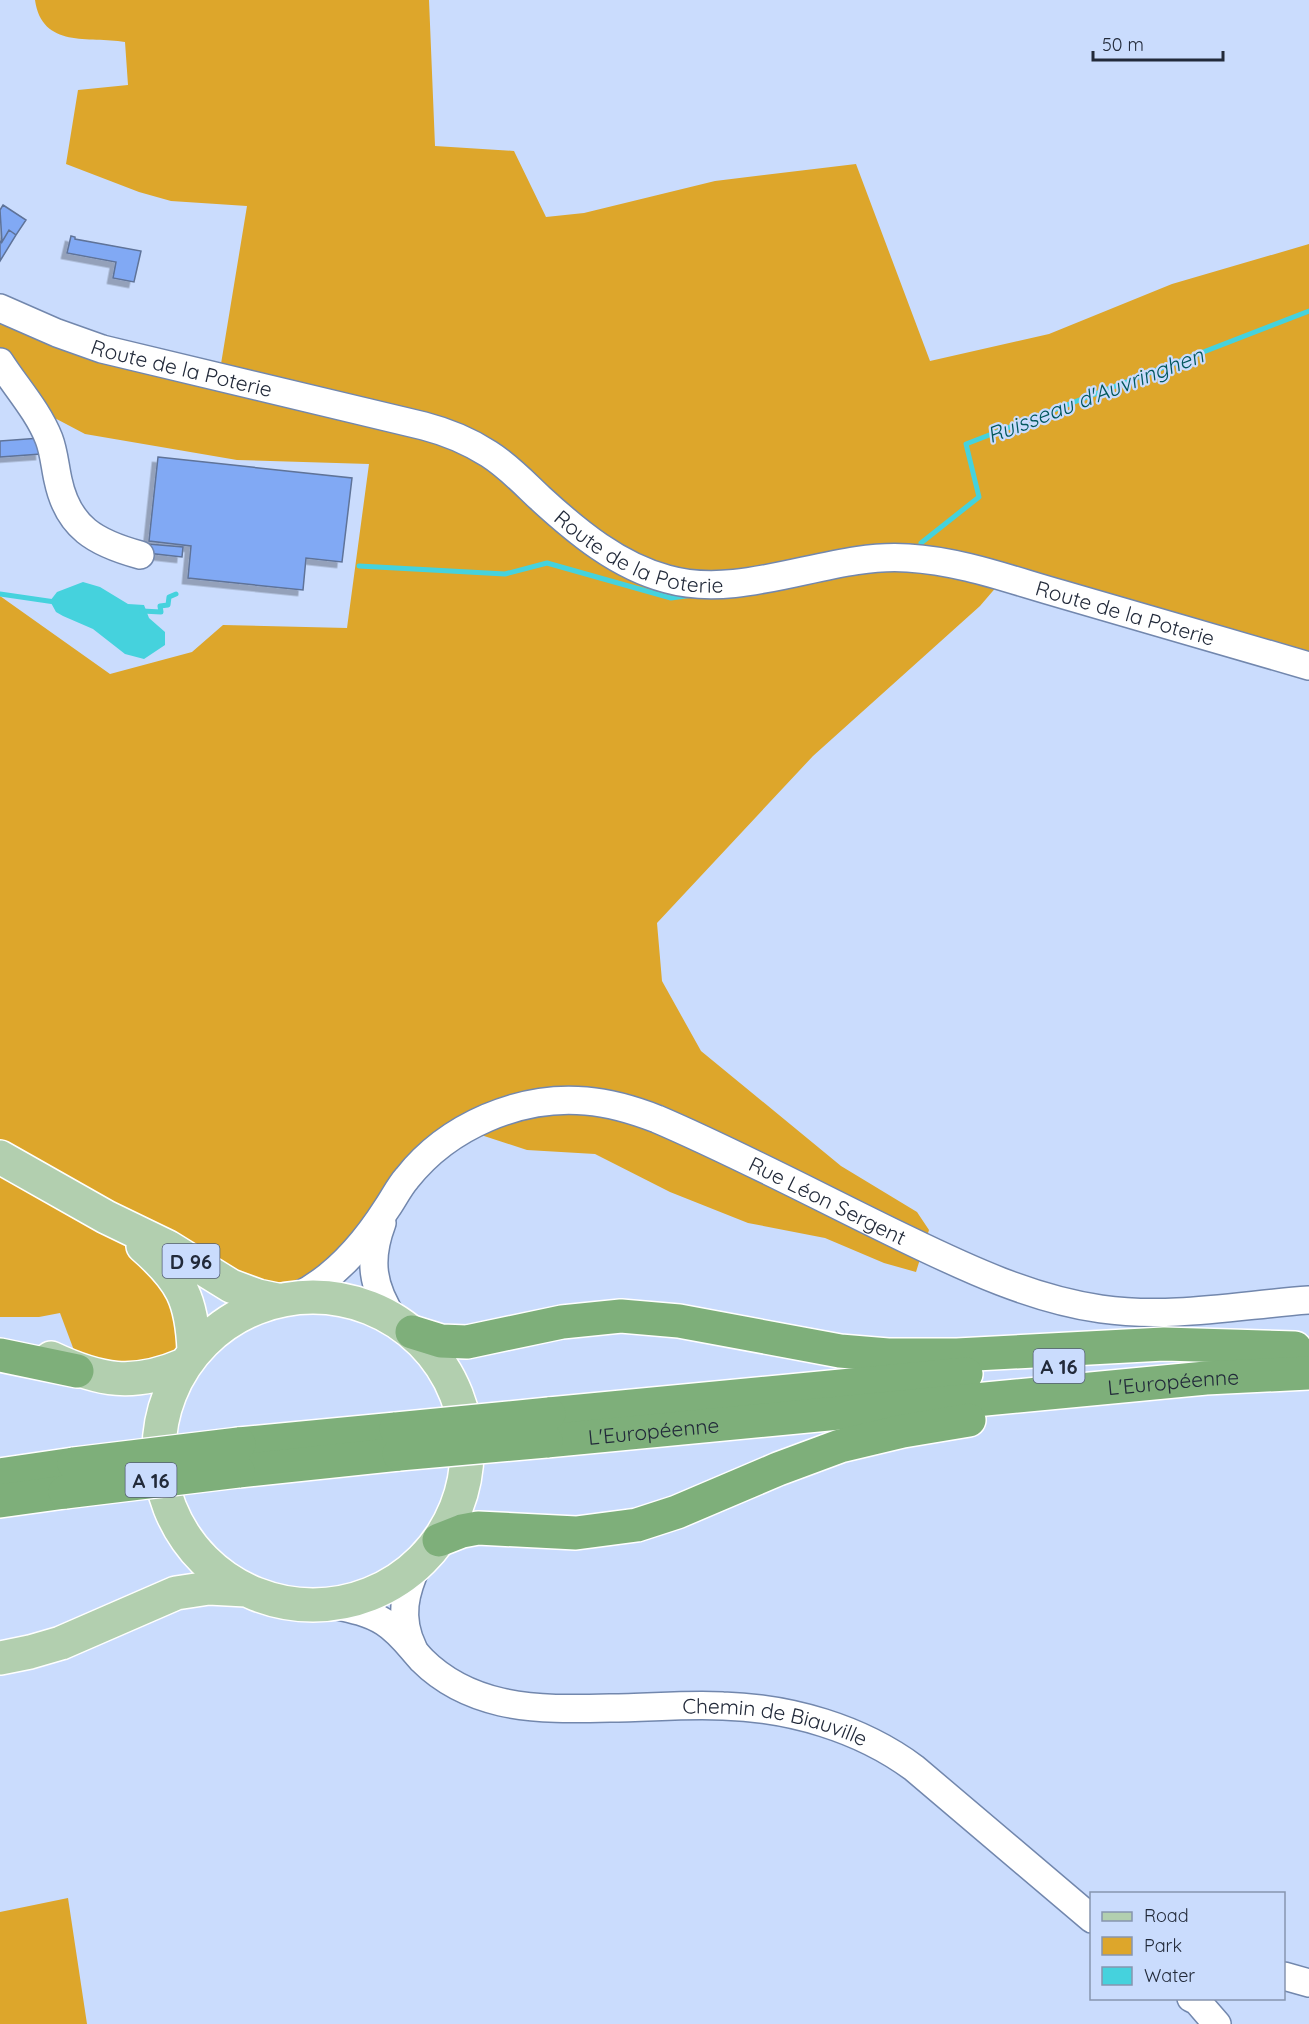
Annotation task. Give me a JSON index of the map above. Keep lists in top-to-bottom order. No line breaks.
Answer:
{"streets":{"highway":["A 16","L'Européenne"],"main road":["D 96"],"street":["Route de la Poterie","Rue Léon Sergent","Chemin de Biauville"]},"water":["Ruisseau d'Auvringhen"],"legend":["Road","Park","Water"],"scale_bar":"50 m"}
